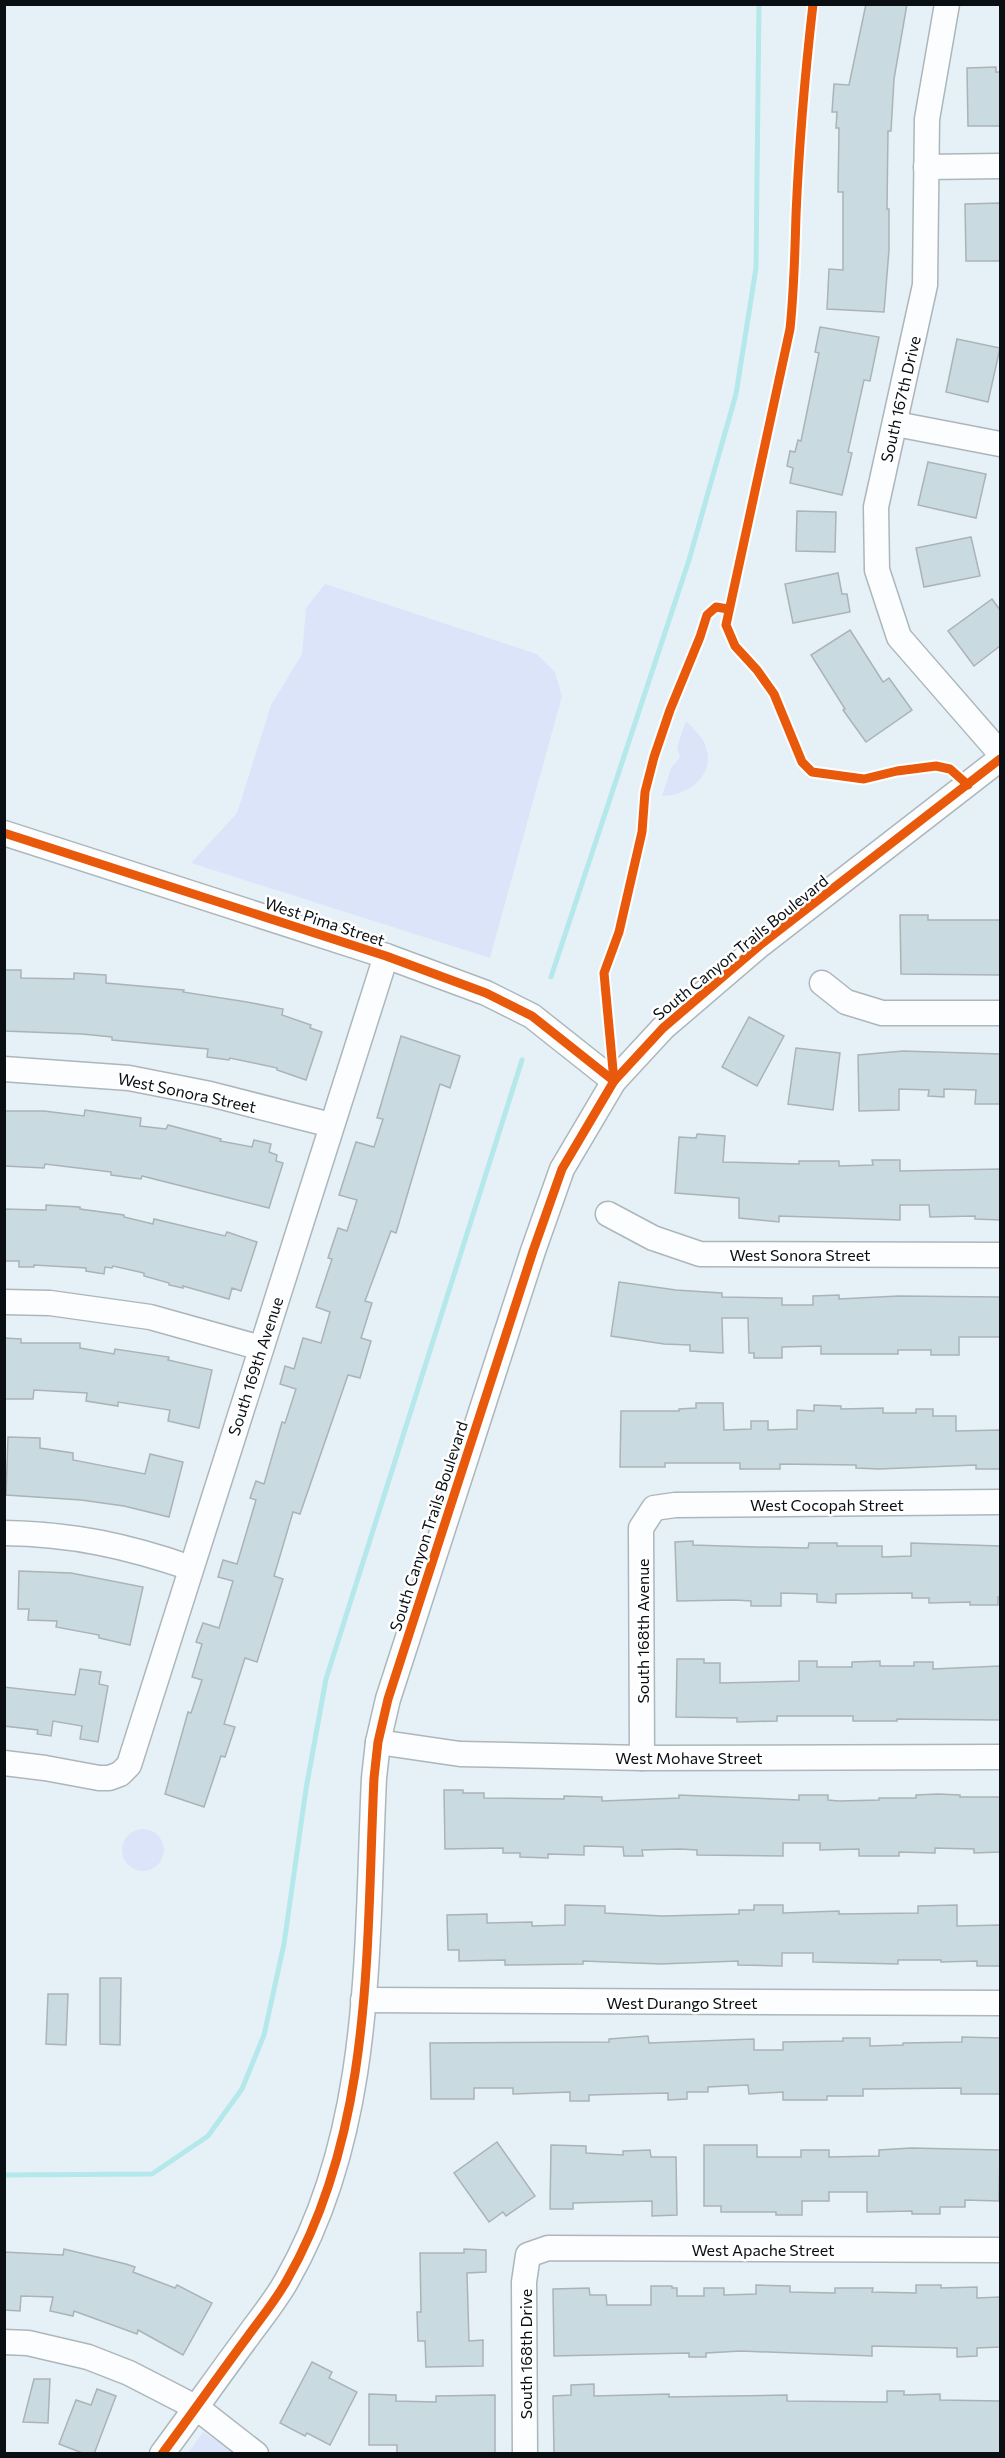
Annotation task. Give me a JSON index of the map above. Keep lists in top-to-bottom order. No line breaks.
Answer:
{"streets":{"street":["South 167th Drive","West Pima Street","South Canyon Trails Boulevard","West Sonora Street","South 169th Avenue","West Cocopah Street","South 168th Avenue","West Mohave Street","West Durango Street","West Apache Street","South 168th Drive"]},"crossings":[["West Pima Street","South Canyon Trails Boulevard"],["West Pima Street","South 169th Avenue"],["South Canyon Trails Boulevard","West Mohave Street"],["South Canyon Trails Boulevard","West Durango Street"],["West Sonora Street","South 169th Avenue"],["West Cocopah Street","South 168th Avenue"],["South 168th Avenue","West Mohave Street"],["West Apache Street","South 168th Drive"]]}
